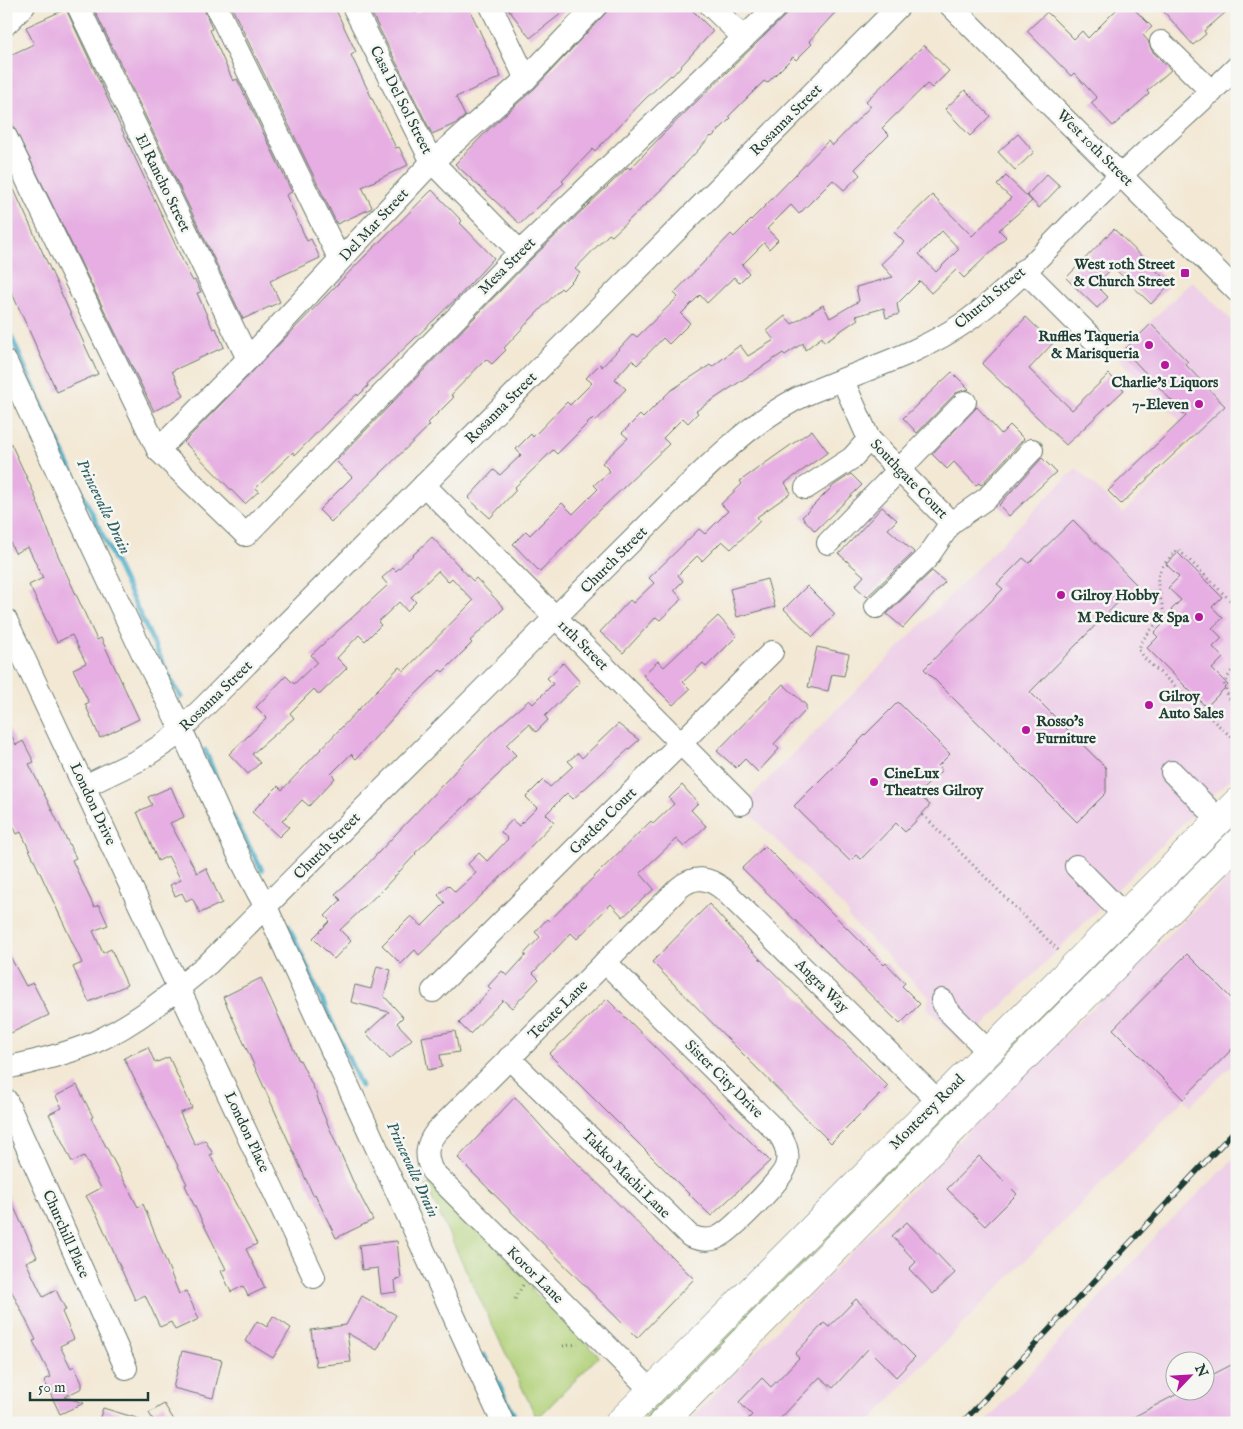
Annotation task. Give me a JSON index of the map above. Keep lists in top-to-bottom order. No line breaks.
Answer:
{"streets":{"main road":["Monterey Road"],"street":["Casa Del Sol Street","Rosanna Street","West 10th Street","El Rancho Street","Del Mar Street","Mesa Street","Church Street","Southgate Court","11th Street","London Drive","Garden Court","Angra Way","Tecate Lane","Sister City Drive","London Place","Takko Machi Lane","Churchill Place","Koror Lane"]},"crossings":[["Casa Del Sol Street","Del Mar Street"],["Casa Del Sol Street","Mesa Street"],["Rosanna Street","11th Street"],["Rosanna Street","London Drive"],["West 10th Street","Church Street"],["El Rancho Street","Del Mar Street"],["Del Mar Street","Mesa Street"],["Church Street","Southgate Court"],["Church Street","11th Street"],["Church Street","London Drive"],["Church Street","London Place"],["11th Street","Garden Court"],["London Drive","London Place"],["Angra Way","Tecate Lane"],["Angra Way","Monterey Road"],["Tecate Lane","Sister City Drive"],["Tecate Lane","Takko Machi Lane"],["Tecate Lane","Koror Lane"],["Sister City Drive","Takko Machi Lane"],["Monterey Road","Koror Lane"]],"water":["Princevalle Drain"],"places":{"transit":["West 10th Street & Church Street"],"other":["Ruffles Taqueria & Marisqueria","Charlie's Liquors","7-Eleven","Gilroy Hobby","M Pedicure & Spa","Gilroy Auto Sales","Rosso’s Furniture","CineLux Theatres Gilroy"]},"scale_bar":"50 m","north":"top right"}
